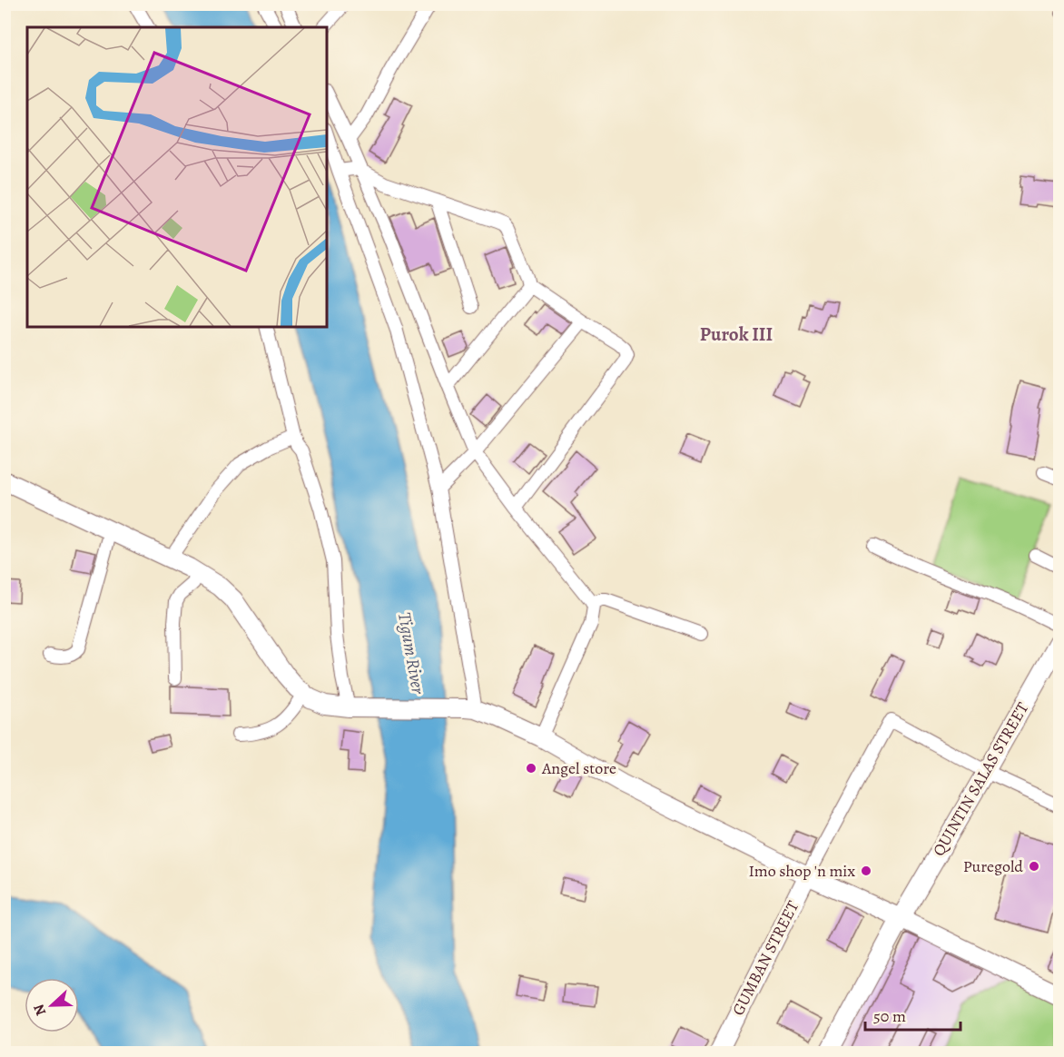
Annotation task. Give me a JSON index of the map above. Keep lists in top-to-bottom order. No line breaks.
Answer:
{"streets":{"street":["QUINTIN SALAS STREET","GUMBAN STREET"]},"crossings":[["QUINTIN SALAS STREET","GUMBAN STREET"]],"districts":["Purok III"],"water":["Tigum River"],"places":["Angel store","Puregold","Imo shop 'n mix"],"scale_bar":"50 m","north":"left"}
